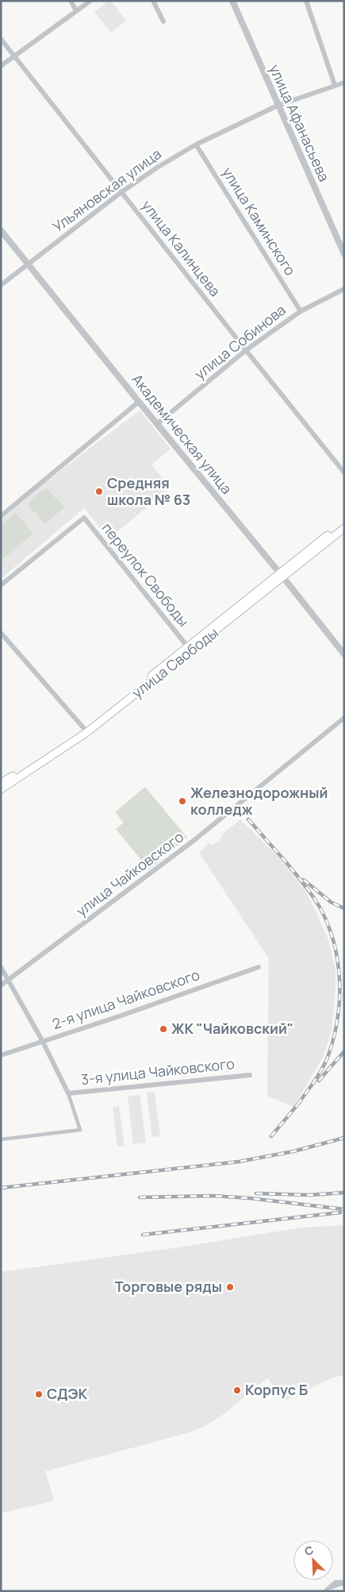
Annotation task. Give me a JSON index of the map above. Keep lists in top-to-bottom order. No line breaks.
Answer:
{"streets":{"main road":["улица Свободы"],"street":["улица Афанасьева","Ульяновская улица","улица Каминского","улица Калинцева","улица Собинова","Академическая улица","переулок Свободы","улица Чайковского","2-я улица Чайковского","3-я улица Чайковского"]},"crossings":[["улица Афанасьева","Ульяновская улица"],["Ульяновская улица","улица Каминского"],["Ульяновская улица","улица Калинцева"],["Ульяновская улица","Академическая улица"],["улица Каминского","улица Собинова"],["улица Калинцева","улица Собинова"],["улица Собинова","Академическая улица"],["Академическая улица","улица Свободы"],["переулок Свободы","улица Свободы"]],"places":["Средняя школа № 63","Железнодорожный колледж","ЖК \"Чайковский\"","Торговые ряды","Корпус Б","СДЭК"],"north":"top left"}
